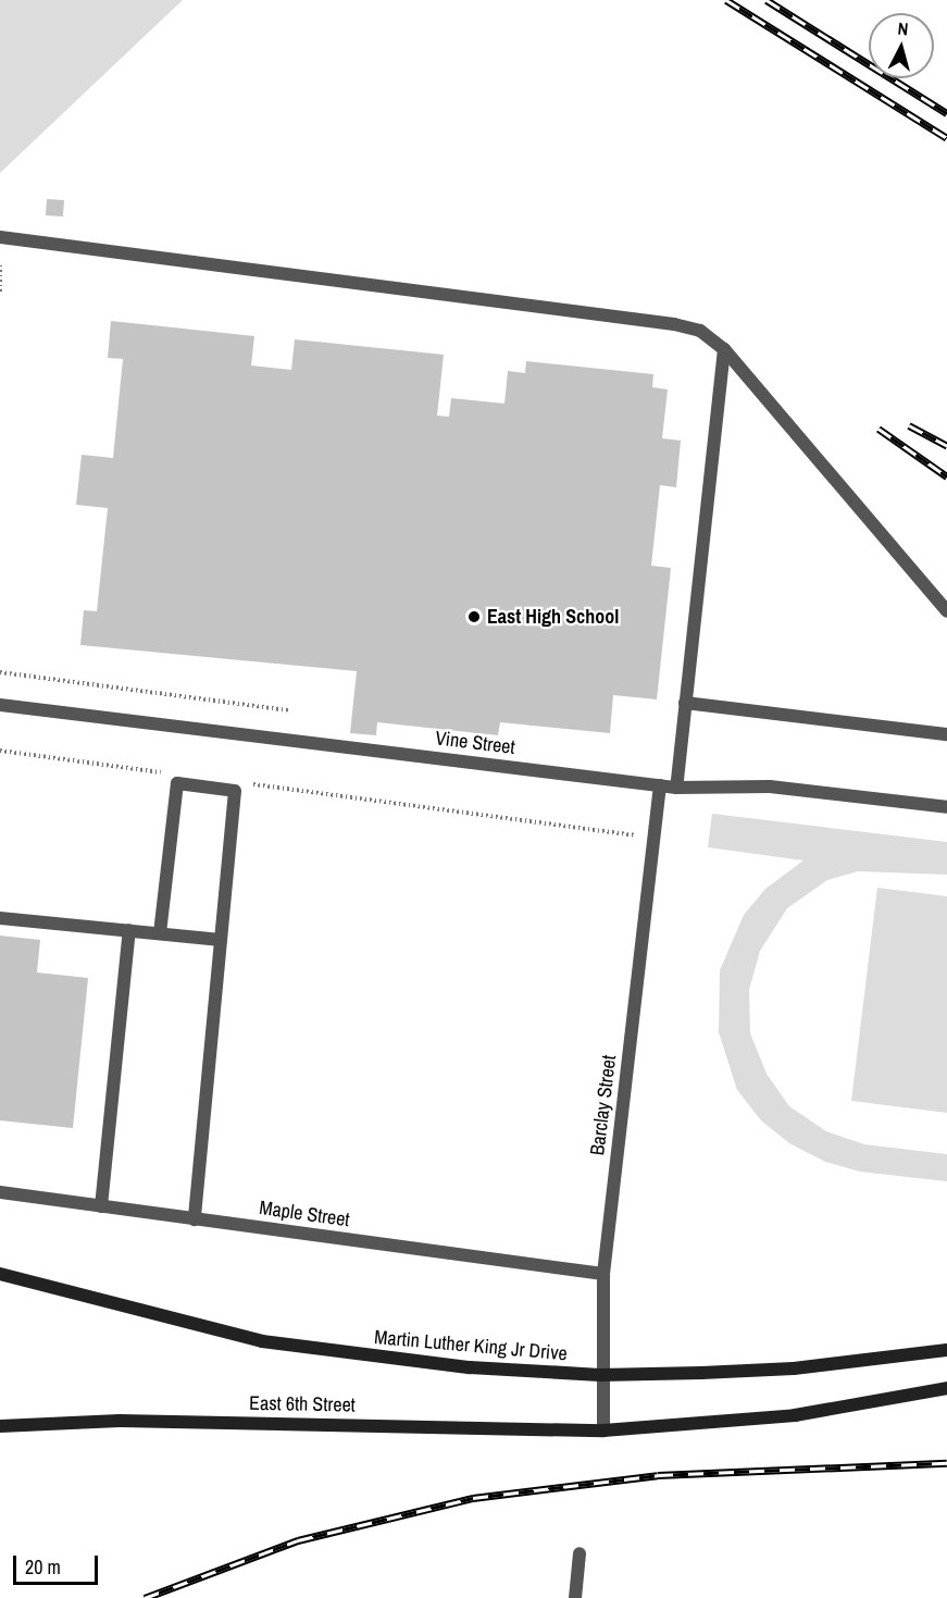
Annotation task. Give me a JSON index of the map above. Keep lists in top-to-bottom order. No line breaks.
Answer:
{"streets":{"main road":["Martin Luther King Jr Drive","East 6th Street"],"street":["Vine Street","Barclay Street","Maple Street"]},"crossings":[["Vine Street","Barclay Street"],["Barclay Street","Maple Street"],["Barclay Street","Martin Luther King Jr Drive"],["Barclay Street","East 6th Street"]],"places":["East High School"],"scale_bar":"20 m","north":"top"}
